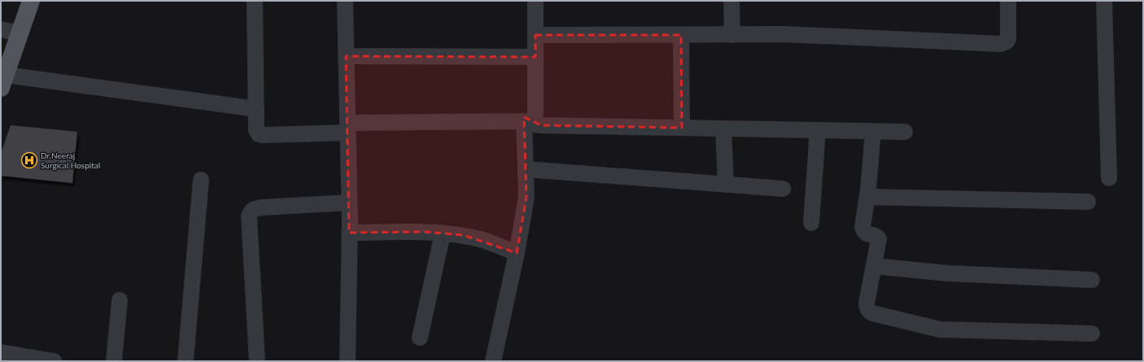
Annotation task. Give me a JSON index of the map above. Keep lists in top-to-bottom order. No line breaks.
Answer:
{"places":{"hospital":["Dr.Neeraj Surgical Hospital"]}}
